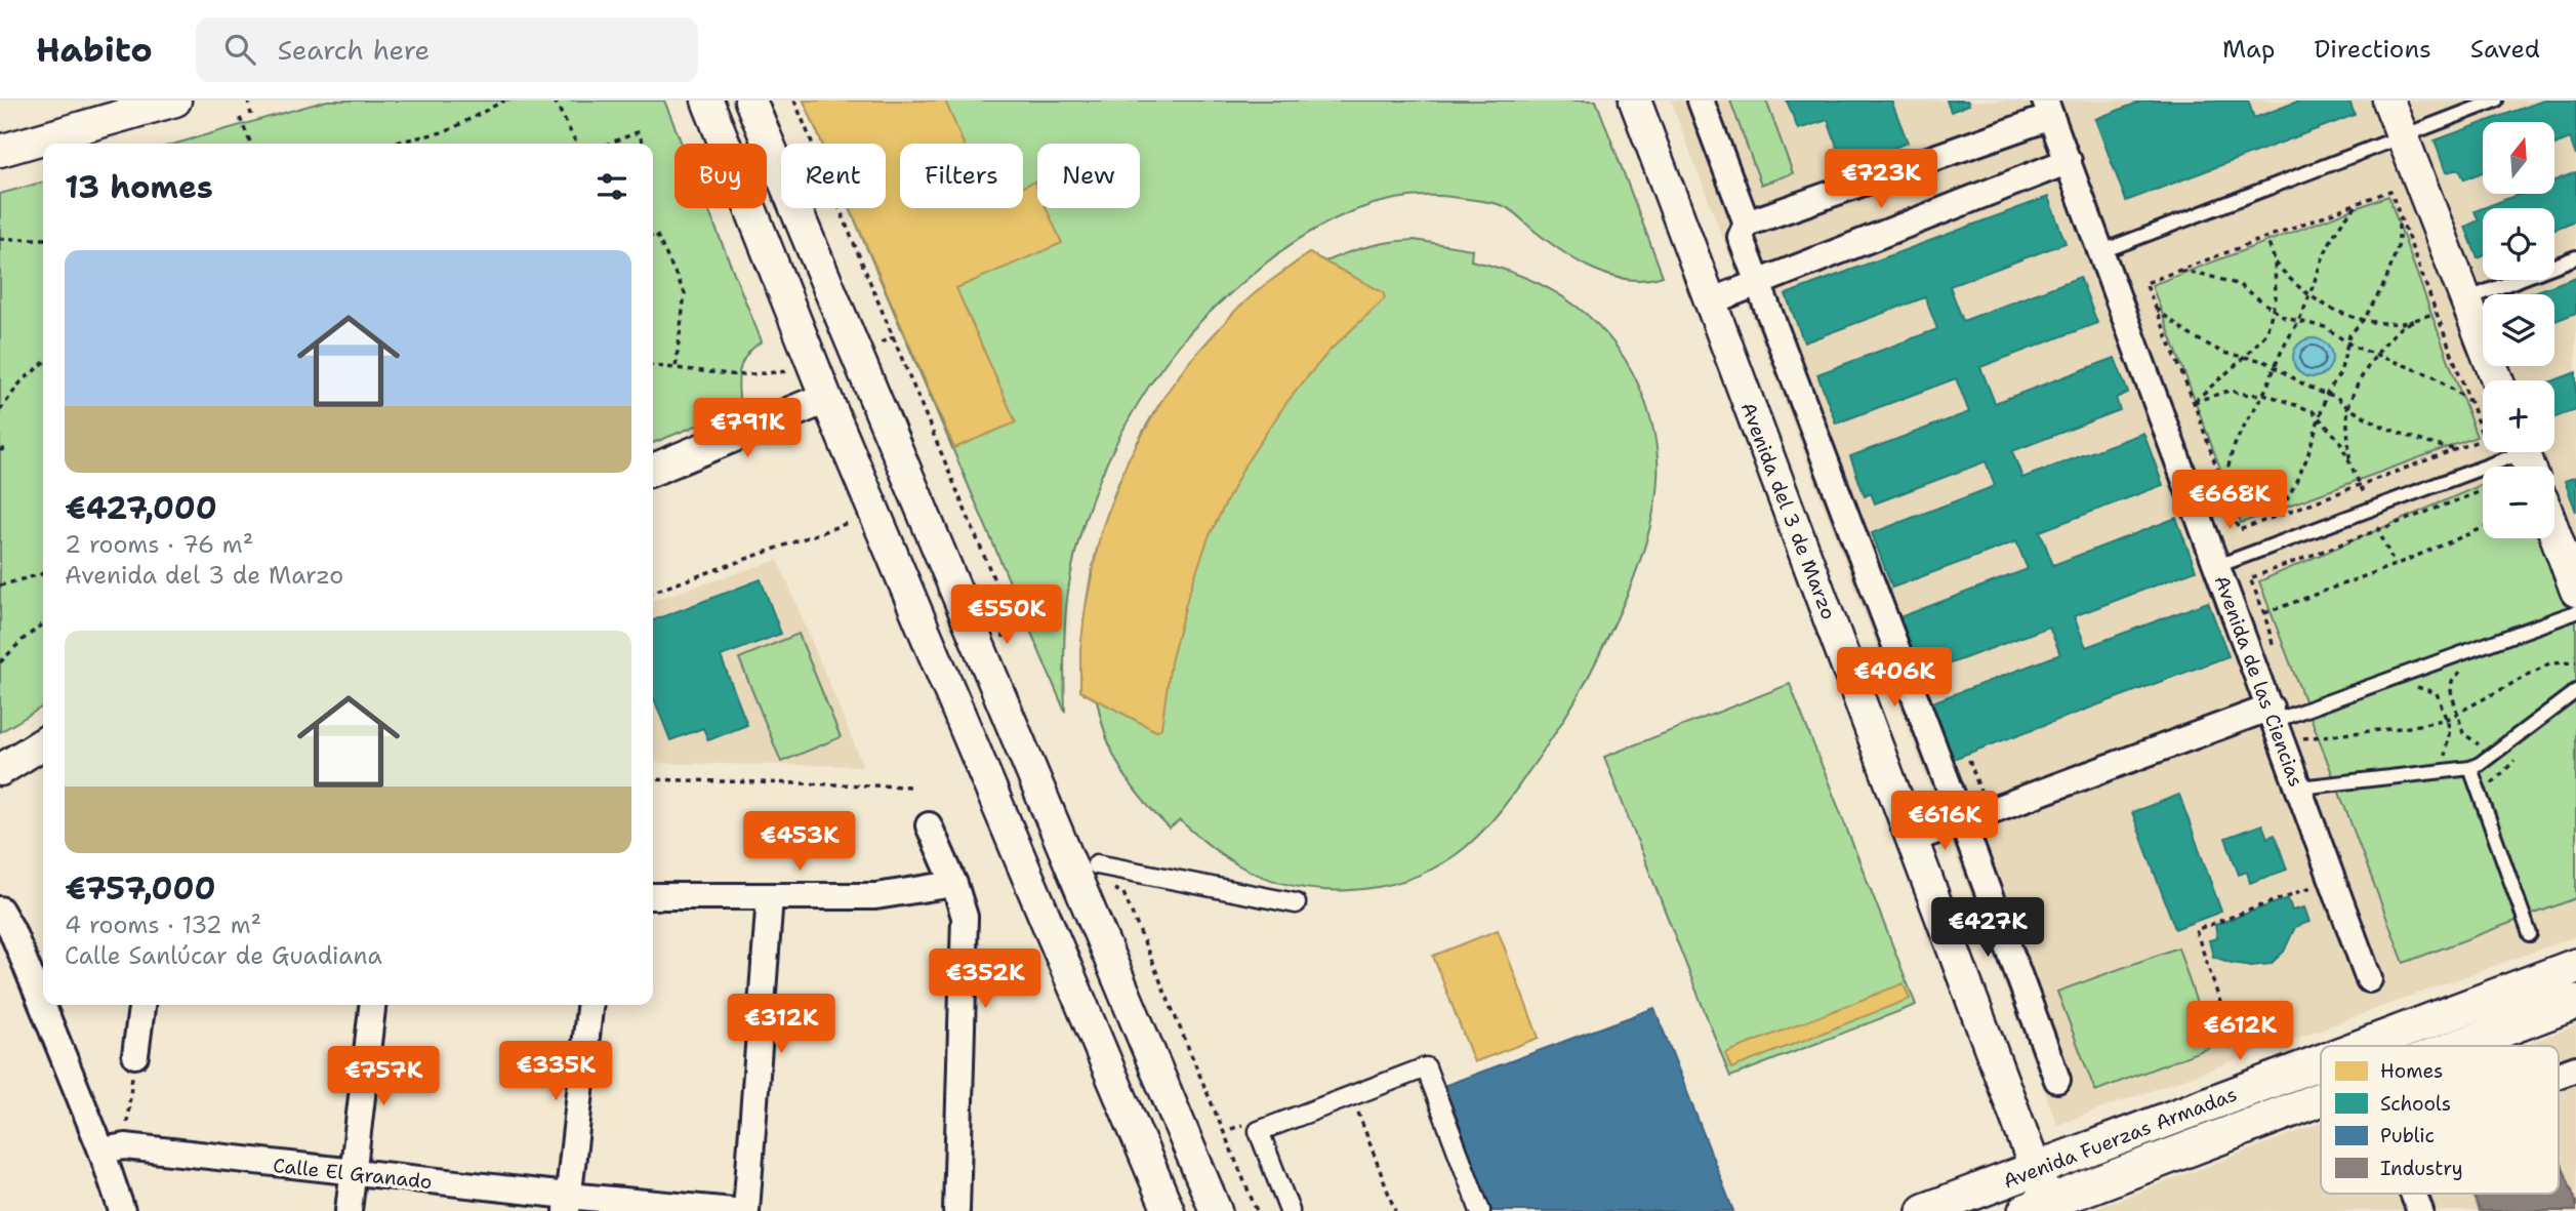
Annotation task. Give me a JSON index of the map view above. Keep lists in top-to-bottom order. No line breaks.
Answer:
{"streets":{"main road":["Avenida Fuerzas Armadas"],"street":["Avenida del 3 de Marzo","Avenida de las Ciencias","Calle El Granado"]},"crossings":[["Avenida del 3 de Marzo","Avenida Fuerzas Armadas"]],"legend":["Homes","Schools","Public","Industry"],"north":"top","page":{"header":"Habito","search":"Search here","nav":["Map","Directions","Saved"],"map_buttons":["+","−"],"chip":["Buy","Rent","Filters","New"],"heading":"13 homes","price":["€723K","€791K","€668K","€550K","€406K","€616K","€453K","€427K","€352K","€312K","€612K","€335K","€757K"],"list":[{"name":"€427,000","note":"2 rooms · 76 m² · Avenida del 3 de Marzo"},{"name":"€757,000","note":"4 rooms · 132 m² · Calle Sanlúcar de Guadiana"}]}}
